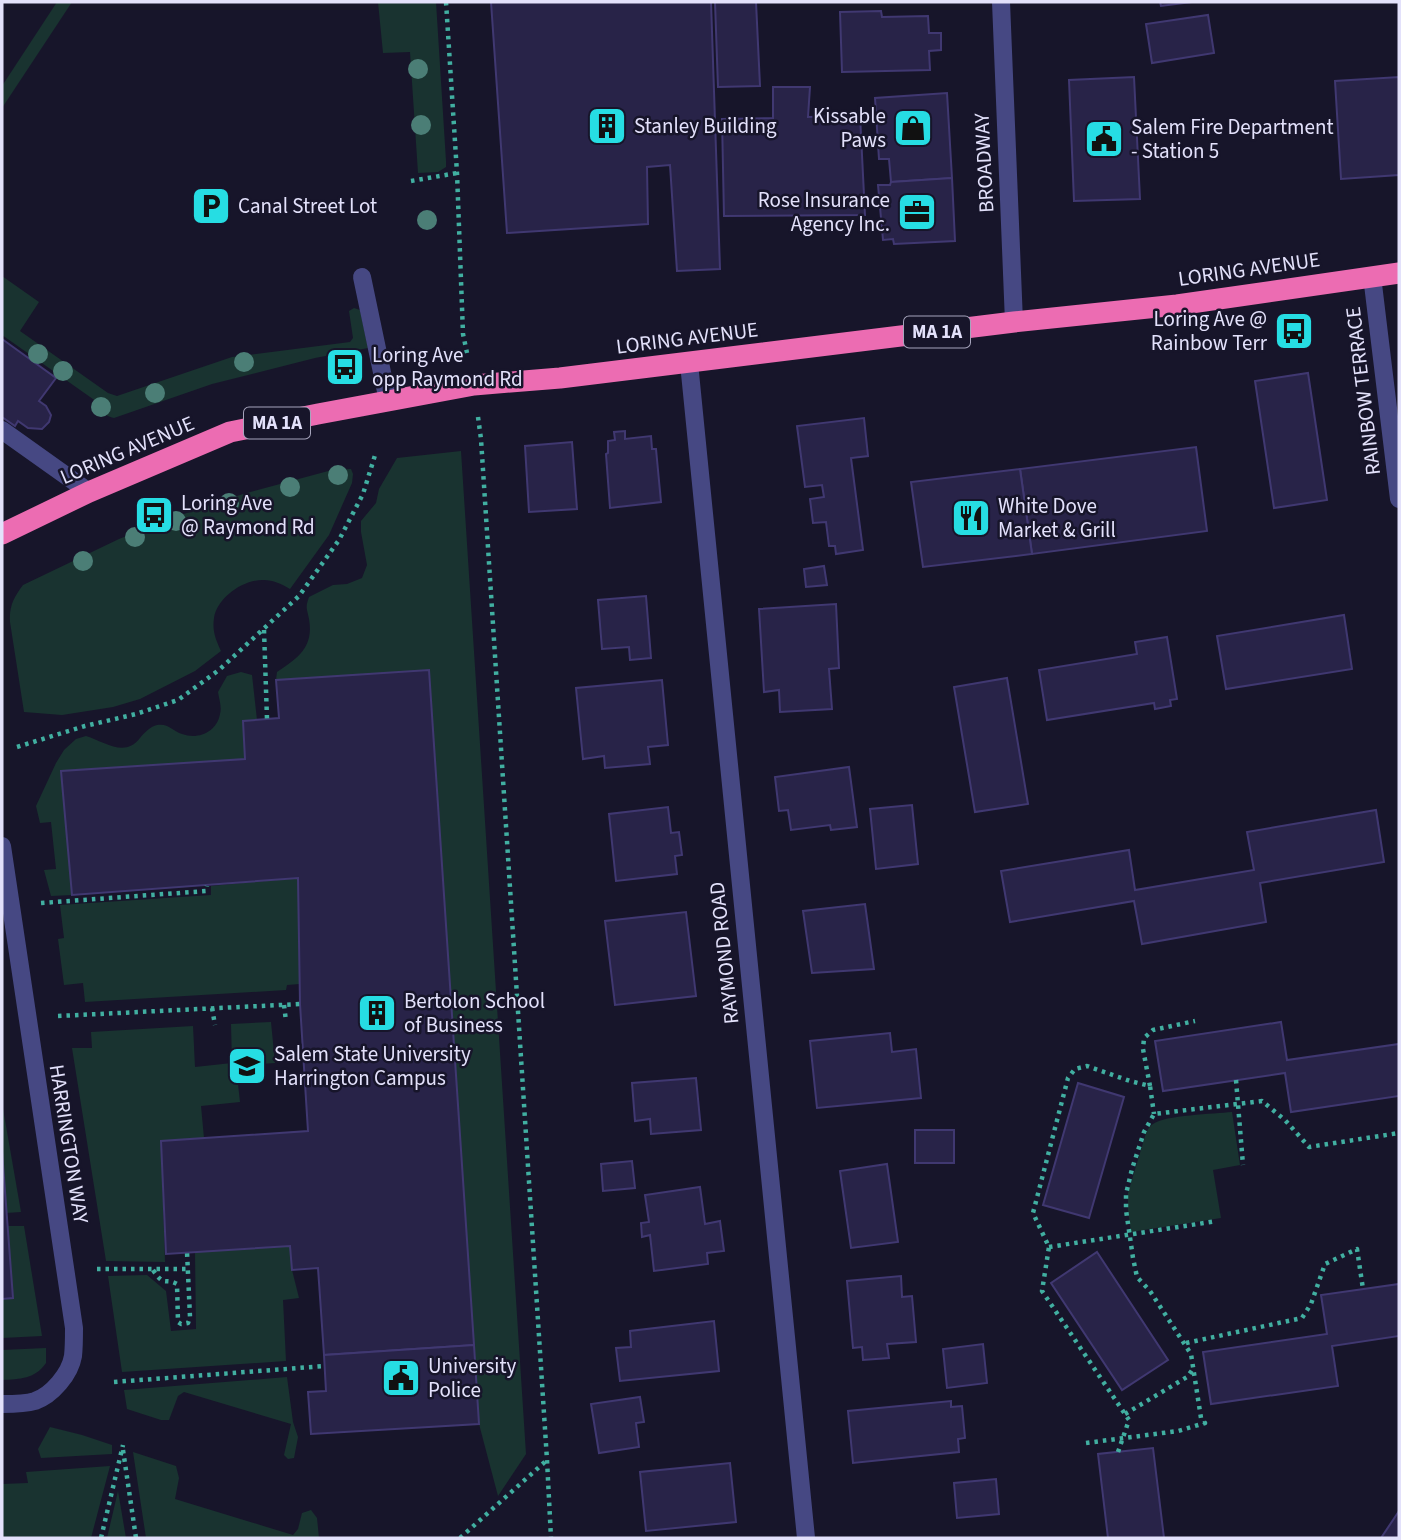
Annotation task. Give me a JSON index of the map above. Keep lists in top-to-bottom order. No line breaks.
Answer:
{"streets":{"highway":["LORING AVENUE","MA 1A"],"street":["BROADWAY","RAINBOW TERRACE","RAYMOND ROAD","HARRINGTON WAY"]},"crossings":[["BROADWAY","LORING AVENUE"],["LORING AVENUE","RAINBOW TERRACE"],["LORING AVENUE","RAYMOND ROAD"]],"places":{"building":["Stanley Building","Bertolon School of Business"],"shop":["Kissable Paws"],"public building":["Salem Fire Department - Station 5","University Police"],"parking":["Canal Street Lot"],"office":["Rose Insurance Agency Inc."],"bus stop":["Loring Ave @ Rainbow Terr","Loring Ave opp Raymond Rd","Loring Ave @ Raymond Rd"],"restaurant":["White Dove Market & Grill"],"school or university":["Salem State University Harrington Campus"]}}
